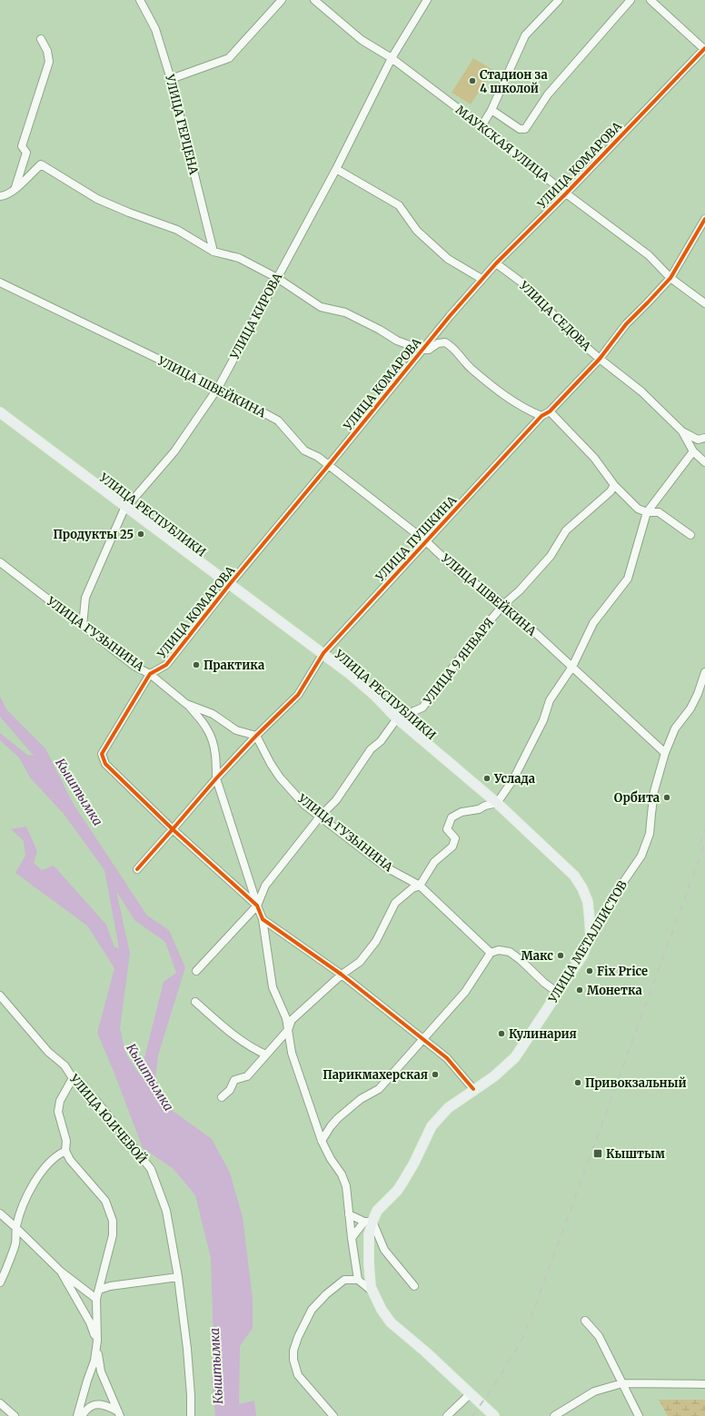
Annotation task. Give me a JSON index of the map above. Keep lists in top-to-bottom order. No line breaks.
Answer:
{"streets":{"main road":["УЛИЦА РЕСПУБЛИКИ","УЛИЦА МЕТАЛЛИСТОВ"],"street":["УЛИЦА ГЕРЦЕНА","МАУКСКАЯ УЛИЦА","УЛИЦА КОМАРОВА","УЛИЦА КИРОВА","УЛИЦА СЕДОВА","УЛИЦА ШВЕЙКИНА","УЛИЦА ПУШКИНА","УЛИЦА ГУЗЫНИНА","УЛИЦА 9 ЯНВАРЯ","УЛИЦА Ю.ИЧЕВОЙ"]},"crossings":[["МАУКСКАЯ УЛИЦА","УЛИЦА КОМАРОВА"],["МАУКСКАЯ УЛИЦА","УЛИЦА КИРОВА"],["МАУКСКАЯ УЛИЦА","УЛИЦА ПУШКИНА"],["УЛИЦА КОМАРОВА","УЛИЦА СЕДОВА"],["УЛИЦА КОМАРОВА","УЛИЦА ШВЕЙКИНА"],["УЛИЦА КОМАРОВА","УЛИЦА РЕСПУБЛИКИ"],["УЛИЦА КОМАРОВА","УЛИЦА ПУШКИНА"],["УЛИЦА КОМАРОВА","УЛИЦА ГУЗЫНИНА"],["УЛИЦА КИРОВА","УЛИЦА ШВЕЙКИНА"],["УЛИЦА КИРОВА","УЛИЦА РЕСПУБЛИКИ"],["УЛИЦА КИРОВА","УЛИЦА ГУЗЫНИНА"],["УЛИЦА СЕДОВА","УЛИЦА ПУШКИНА"],["УЛИЦА ШВЕЙКИНА","УЛИЦА ПУШКИНА"],["УЛИЦА ШВЕЙКИНА","УЛИЦА 9 ЯНВАРЯ"],["УЛИЦА ШВЕЙКИНА","УЛИЦА МЕТАЛЛИСТОВ"],["УЛИЦА РЕСПУБЛИКИ","УЛИЦА ПУШКИНА"],["УЛИЦА РЕСПУБЛИКИ","УЛИЦА 9 ЯНВАРЯ"],["УЛИЦА РЕСПУБЛИКИ","УЛИЦА МЕТАЛЛИСТОВ"],["УЛИЦА ПУШКИНА","УЛИЦА ГУЗЫНИНА"]],"water":["Кыштымка"],"places":{"other":["Стадион за 4 школой","Продукты 25","Практика","Услада","Орбита","Макс","Fix Price","Монетка","Кулинария","Парикмахерская","Привокзальный"],"transit":["Кыштым"]}}
